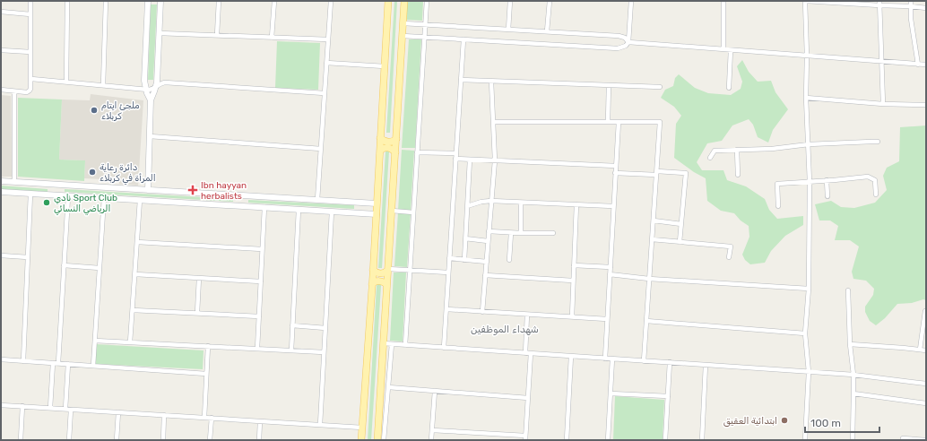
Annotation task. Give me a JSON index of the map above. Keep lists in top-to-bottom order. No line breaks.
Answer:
{"districts":["شهداء الموظفين"],"places":{"other":["ملجئ ايتام كربلاء","دائرة رعاية المرأة في كربلاء","نادي Sport Club الرياضي النسائي","ابتدائية العقيق"],"health":["Ibn hayyan herbalists"]},"scale_bar":"100 m"}
